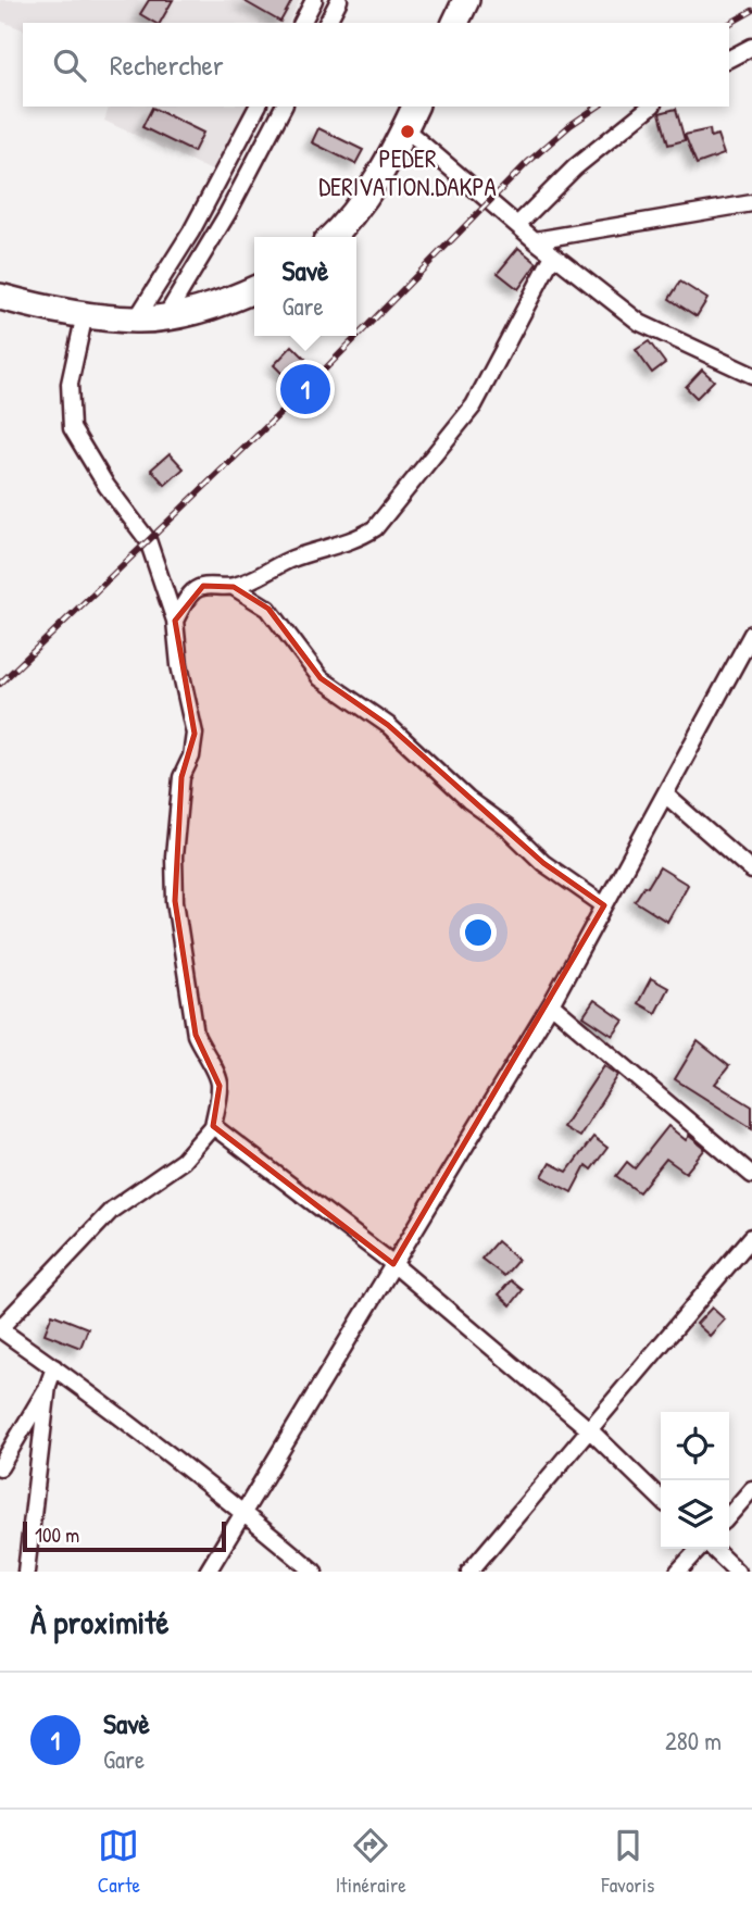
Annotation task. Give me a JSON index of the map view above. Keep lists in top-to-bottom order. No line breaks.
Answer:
{"places":["PEDER DERIVATION.DAKPA"],"scale_bar":"100 m","page":{"search":"Rechercher","popup":["Savè","Gare"],"pins":"1","scale":"100 m","heading":"À proximité","list":[{"mark":"1","name":"Savè","note":"Gare","value":"280 m"}],"nav":["Carte","Itinéraire","Favoris"]}}
